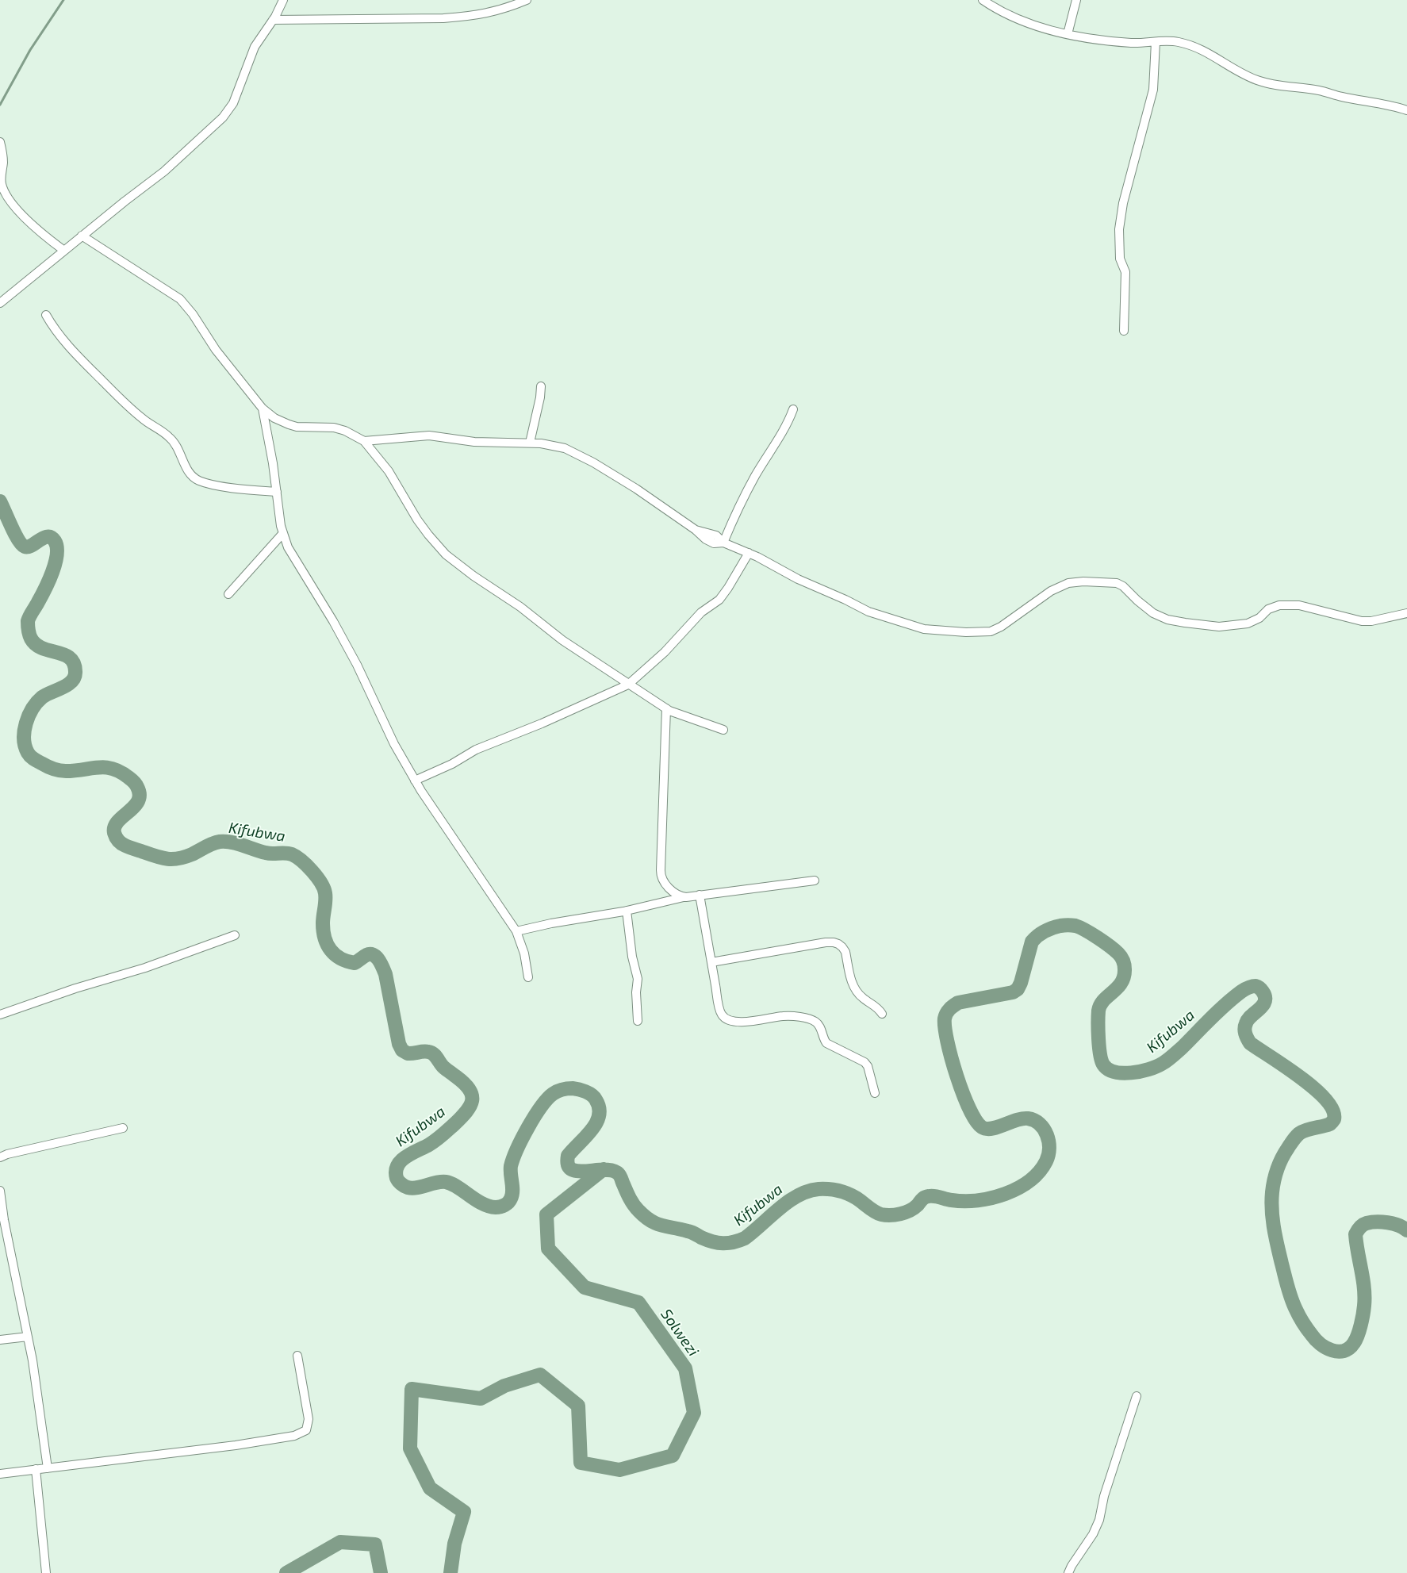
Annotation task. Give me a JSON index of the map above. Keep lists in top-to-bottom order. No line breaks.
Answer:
{"water":["Kifubwa","Solwezi"]}
